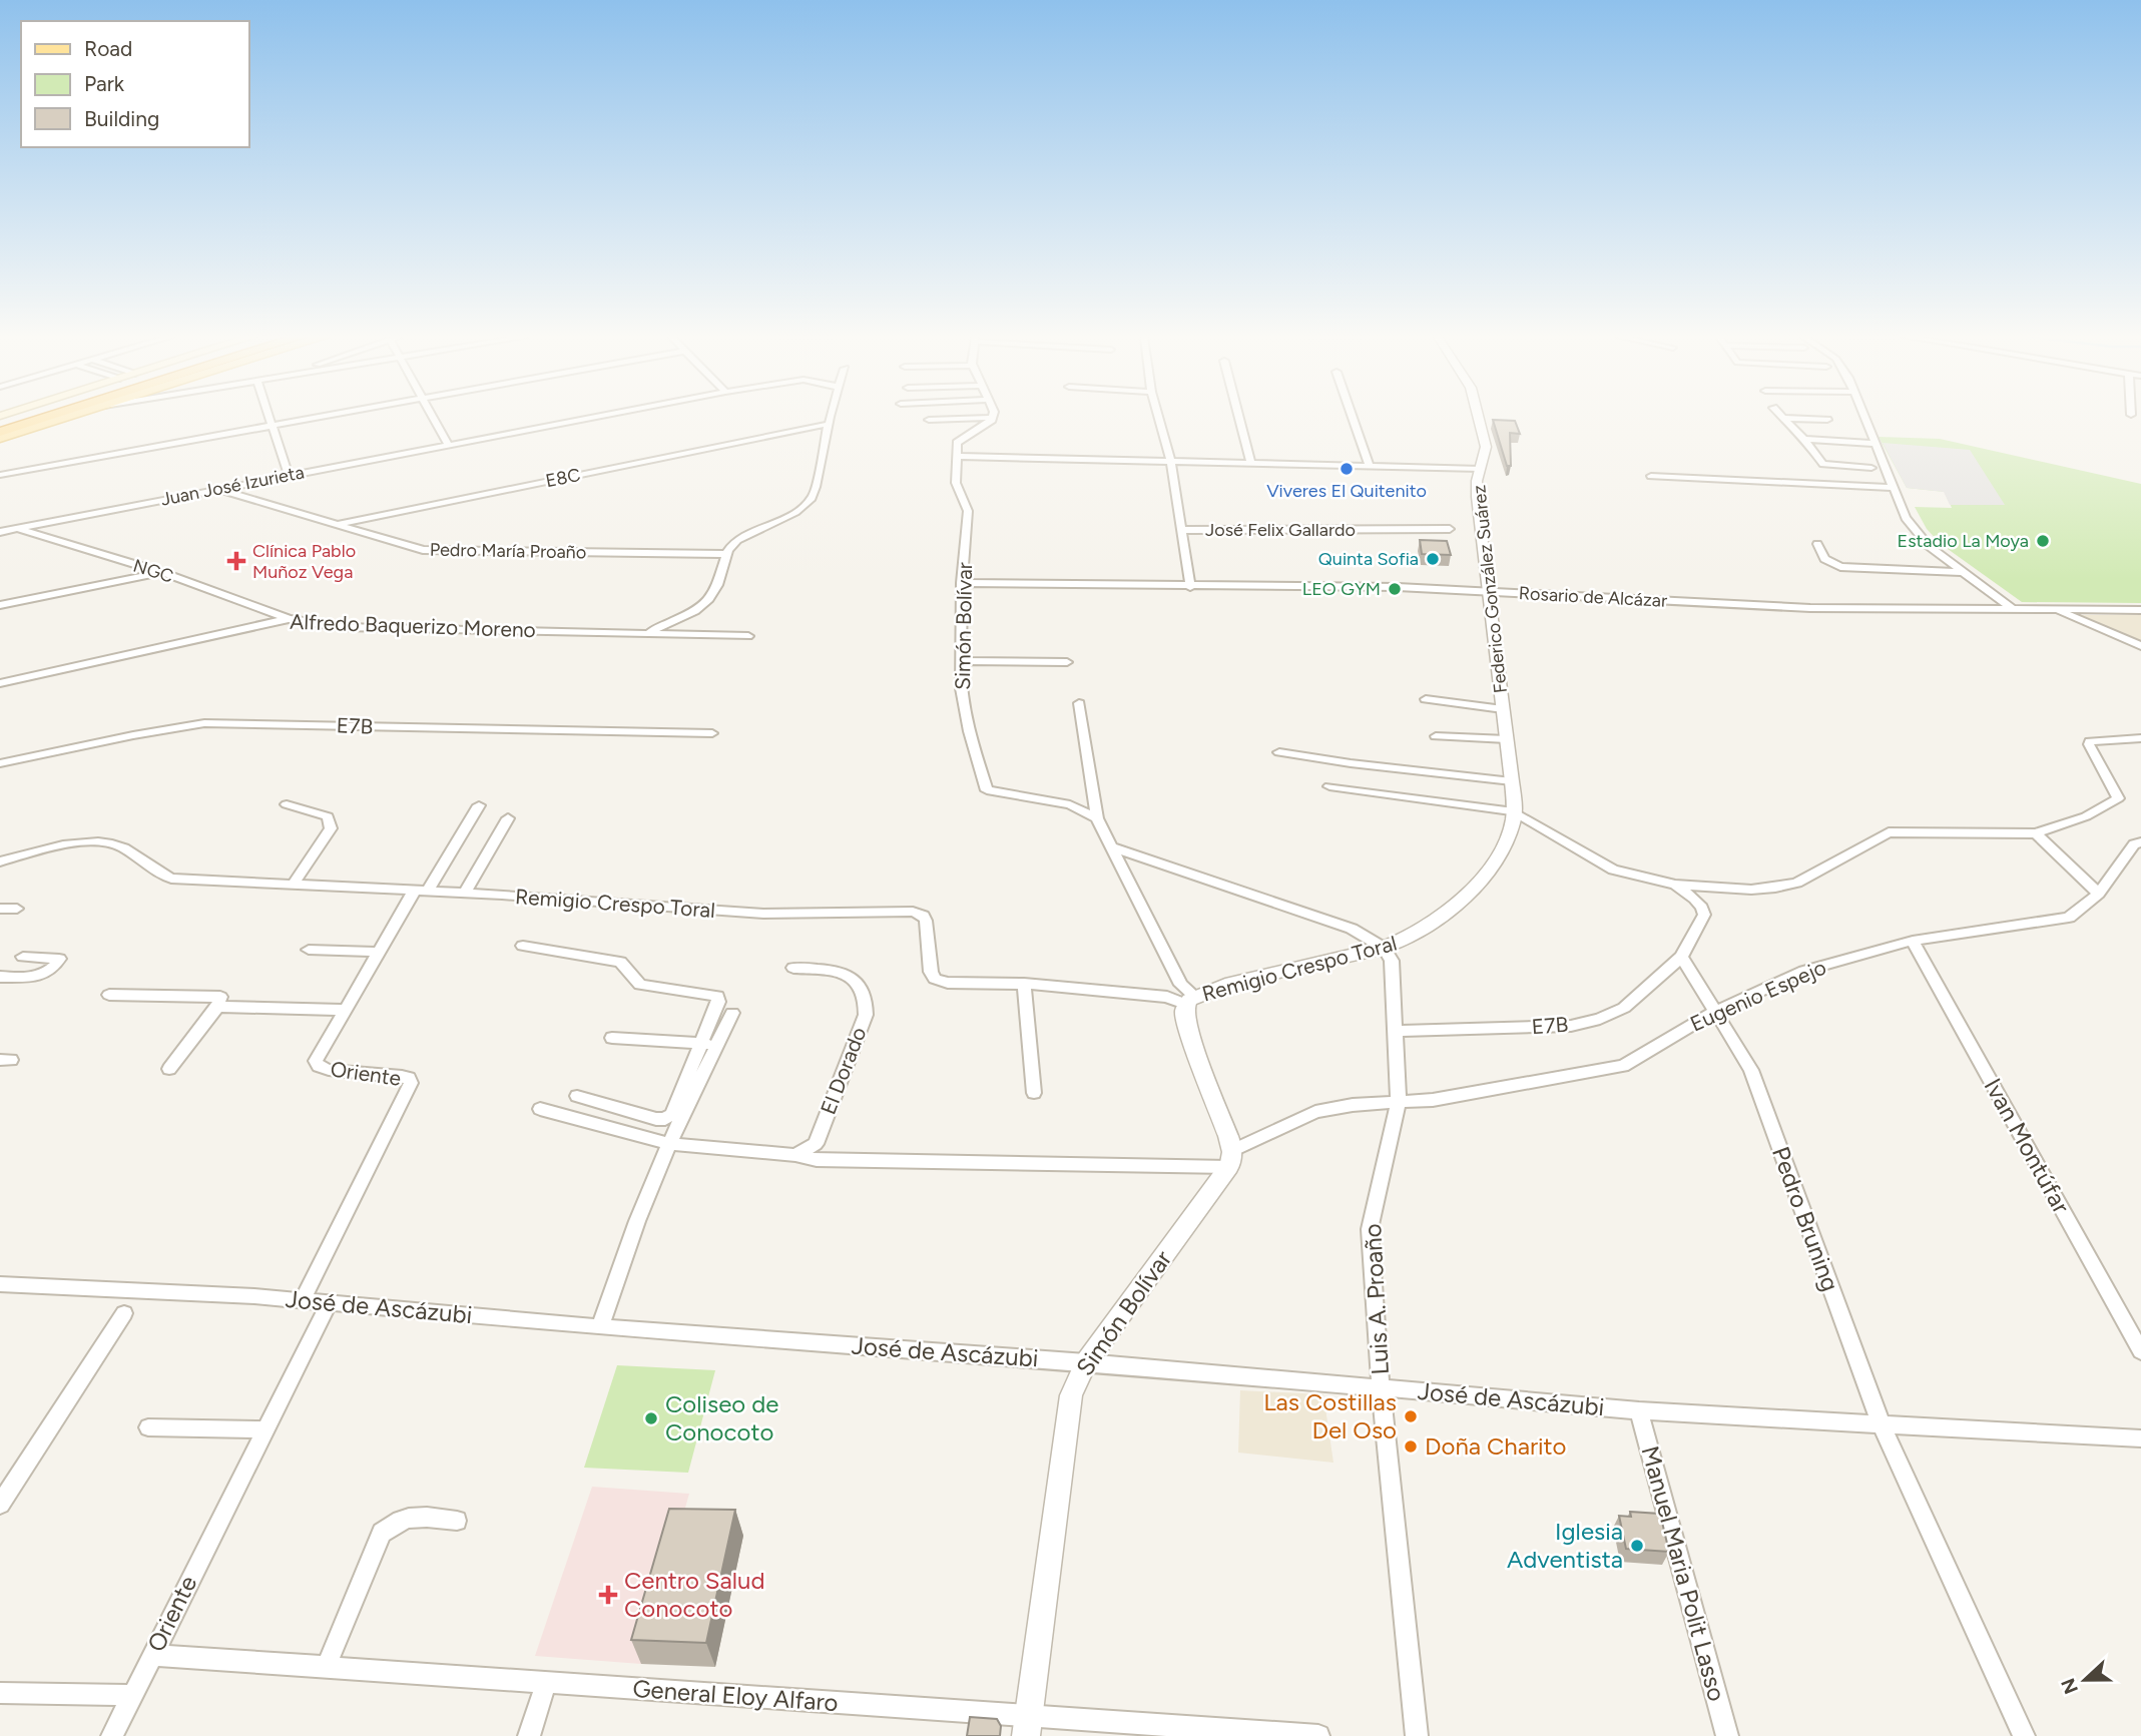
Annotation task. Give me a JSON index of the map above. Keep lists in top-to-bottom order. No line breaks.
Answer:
{"streets":{"street":["E8C","Juan José Izurieta","José Felix Gallardo","Pedro María Proaño","NGC","Federico González Suárez","Rosario de Alcázar","Alfredo Baquerizo Moreno","Simón Bolívar","E7B","Remigio Crespo Toral","Eugenio Espejo","El Dorado","Oriente","Ivan Montúfar","Pedro Bruning","Luis A. Proaño","José de Ascázubi","Manuel Maria Polit Lasso","General Eloy Alfaro"]},"crossings":[["E8C","Pedro María Proaño"],["Juan José Izurieta","Pedro María Proaño"],["Juan José Izurieta","NGC"],["NGC","Alfredo Baquerizo Moreno"],["Federico González Suárez","Rosario de Alcázar"],["Federico González Suárez","Remigio Crespo Toral"],["Rosario de Alcázar","Simón Bolívar"],["Simón Bolívar","Eugenio Espejo"],["Simón Bolívar","José de Ascázubi"],["Simón Bolívar","General Eloy Alfaro"],["E7B","Pedro Bruning"],["E7B","Luis A. Proaño"],["Remigio Crespo Toral","Oriente"],["Remigio Crespo Toral","Luis A. Proaño"],["Eugenio Espejo","Ivan Montúfar"],["Eugenio Espejo","Pedro Bruning"],["Eugenio Espejo","Luis A. Proaño"],["Oriente","José de Ascázubi"],["Oriente","General Eloy Alfaro"],["Pedro Bruning","José de Ascázubi"],["Luis A. Proaño","José de Ascázubi"],["José de Ascázubi","Manuel Maria Polit Lasso"]],"places":{"other":["Viveres El Quitenito","Estadio La Moya","Quinta Sofia","LEO GYM","Las Costillas Del Oso","Coliseo de Conocoto","Doña Charito","Iglesia Adventista"],"health":["Clínica Pablo Muñoz Vega","Centro Salud Conocoto"]},"legend":["Road","Park","Building"],"north":"left"}
